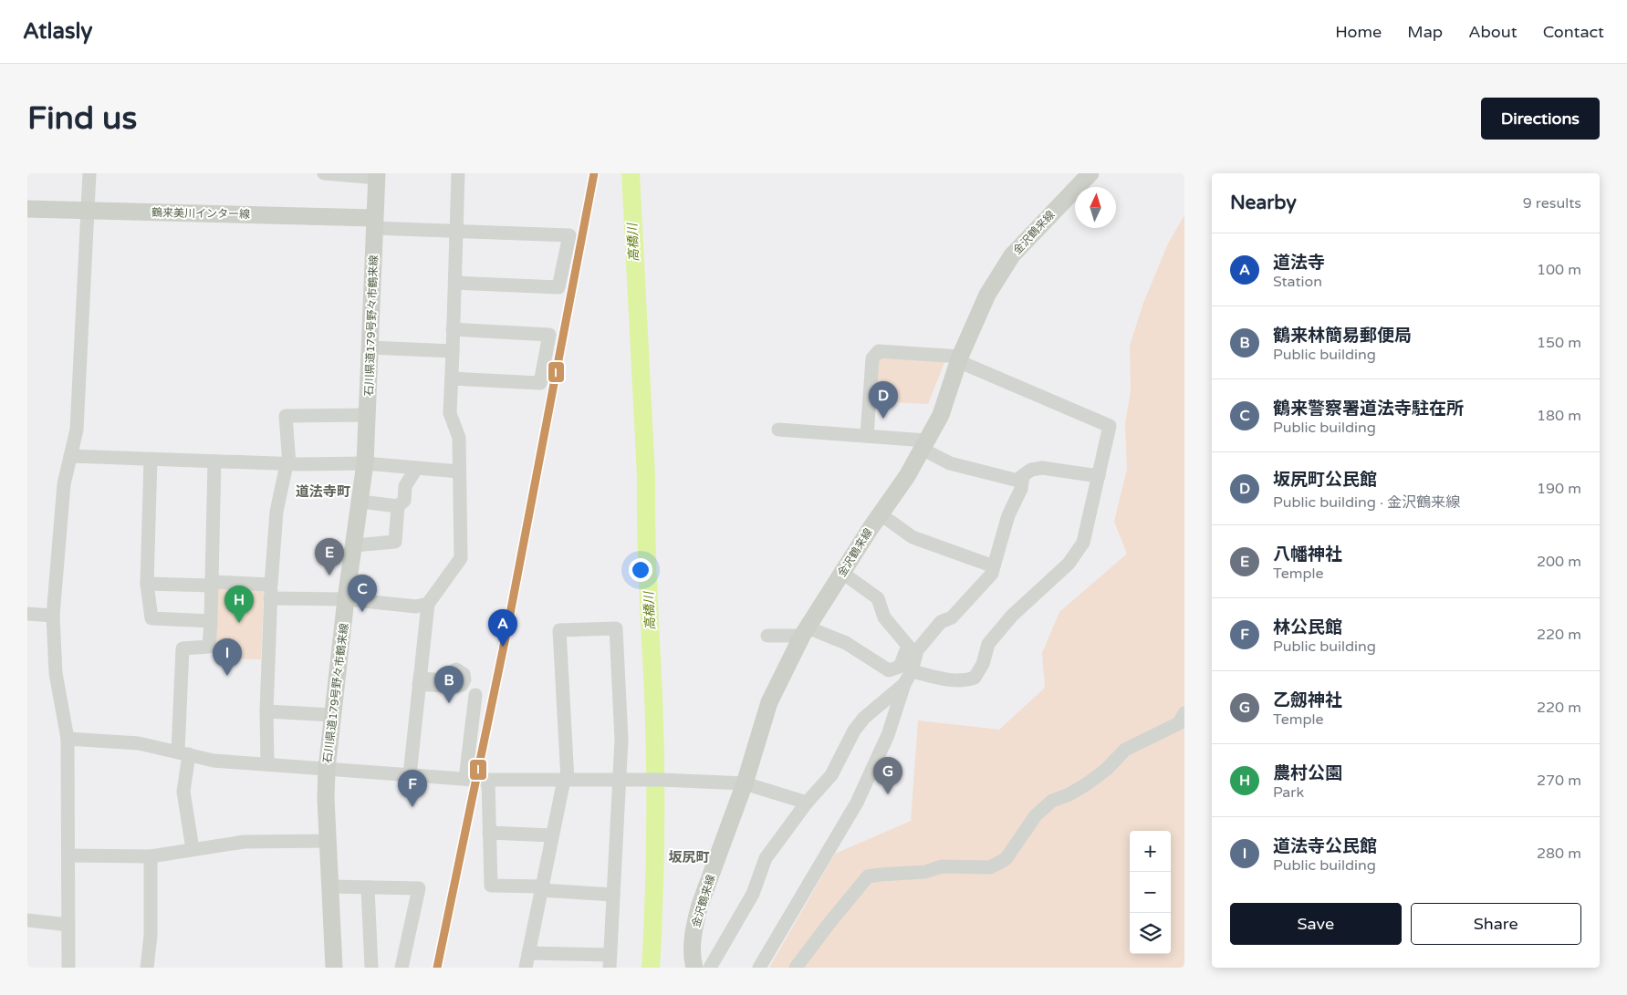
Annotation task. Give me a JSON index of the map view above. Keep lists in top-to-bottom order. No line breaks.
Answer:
{"streets":{"main road":["鶴来美川インター線","金沢鶴来線","石川県道179号野々市鶴来線"]},"crossings":[["鶴来美川インター線","石川県道179号野々市鶴来線"]],"districts":["道法寺町","坂尻町"],"water":["高橋川"],"lines":["transit line I"],"north":"top","page":{"header":"Atlasly","nav":["Home","Map","About","Contact"],"buttons":["Directions",["Save","Share"]],"title":"Find us","heading":["Nearby","9 results"],"list":[{"mark":"A","name":"道法寺","note":"Station","value":"100 m"},{"mark":"B","name":"鶴来林簡易郵便局","note":"Public building","value":"150 m"},{"mark":"C","name":"鶴来警察署道法寺駐在所","note":"Public building","value":"180 m"},{"mark":"D","name":"坂尻町公民館","note":"Public building · 金沢鶴来線","value":"190 m"},{"mark":"E","name":"八幡神社","note":"Temple","value":"200 m"},{"mark":"F","name":"林公民館","note":"Public building","value":"220 m"},{"mark":"G","name":"乙劔神社","note":"Temple","value":"220 m"},{"mark":"H","name":"農村公園","note":"Park","value":"270 m"},{"mark":"I","name":"道法寺公民館","note":"Public building","value":"280 m"}],"pins":["D","E","C","H","A","I","B","G","F"],"map_buttons":["+","−"]}}
